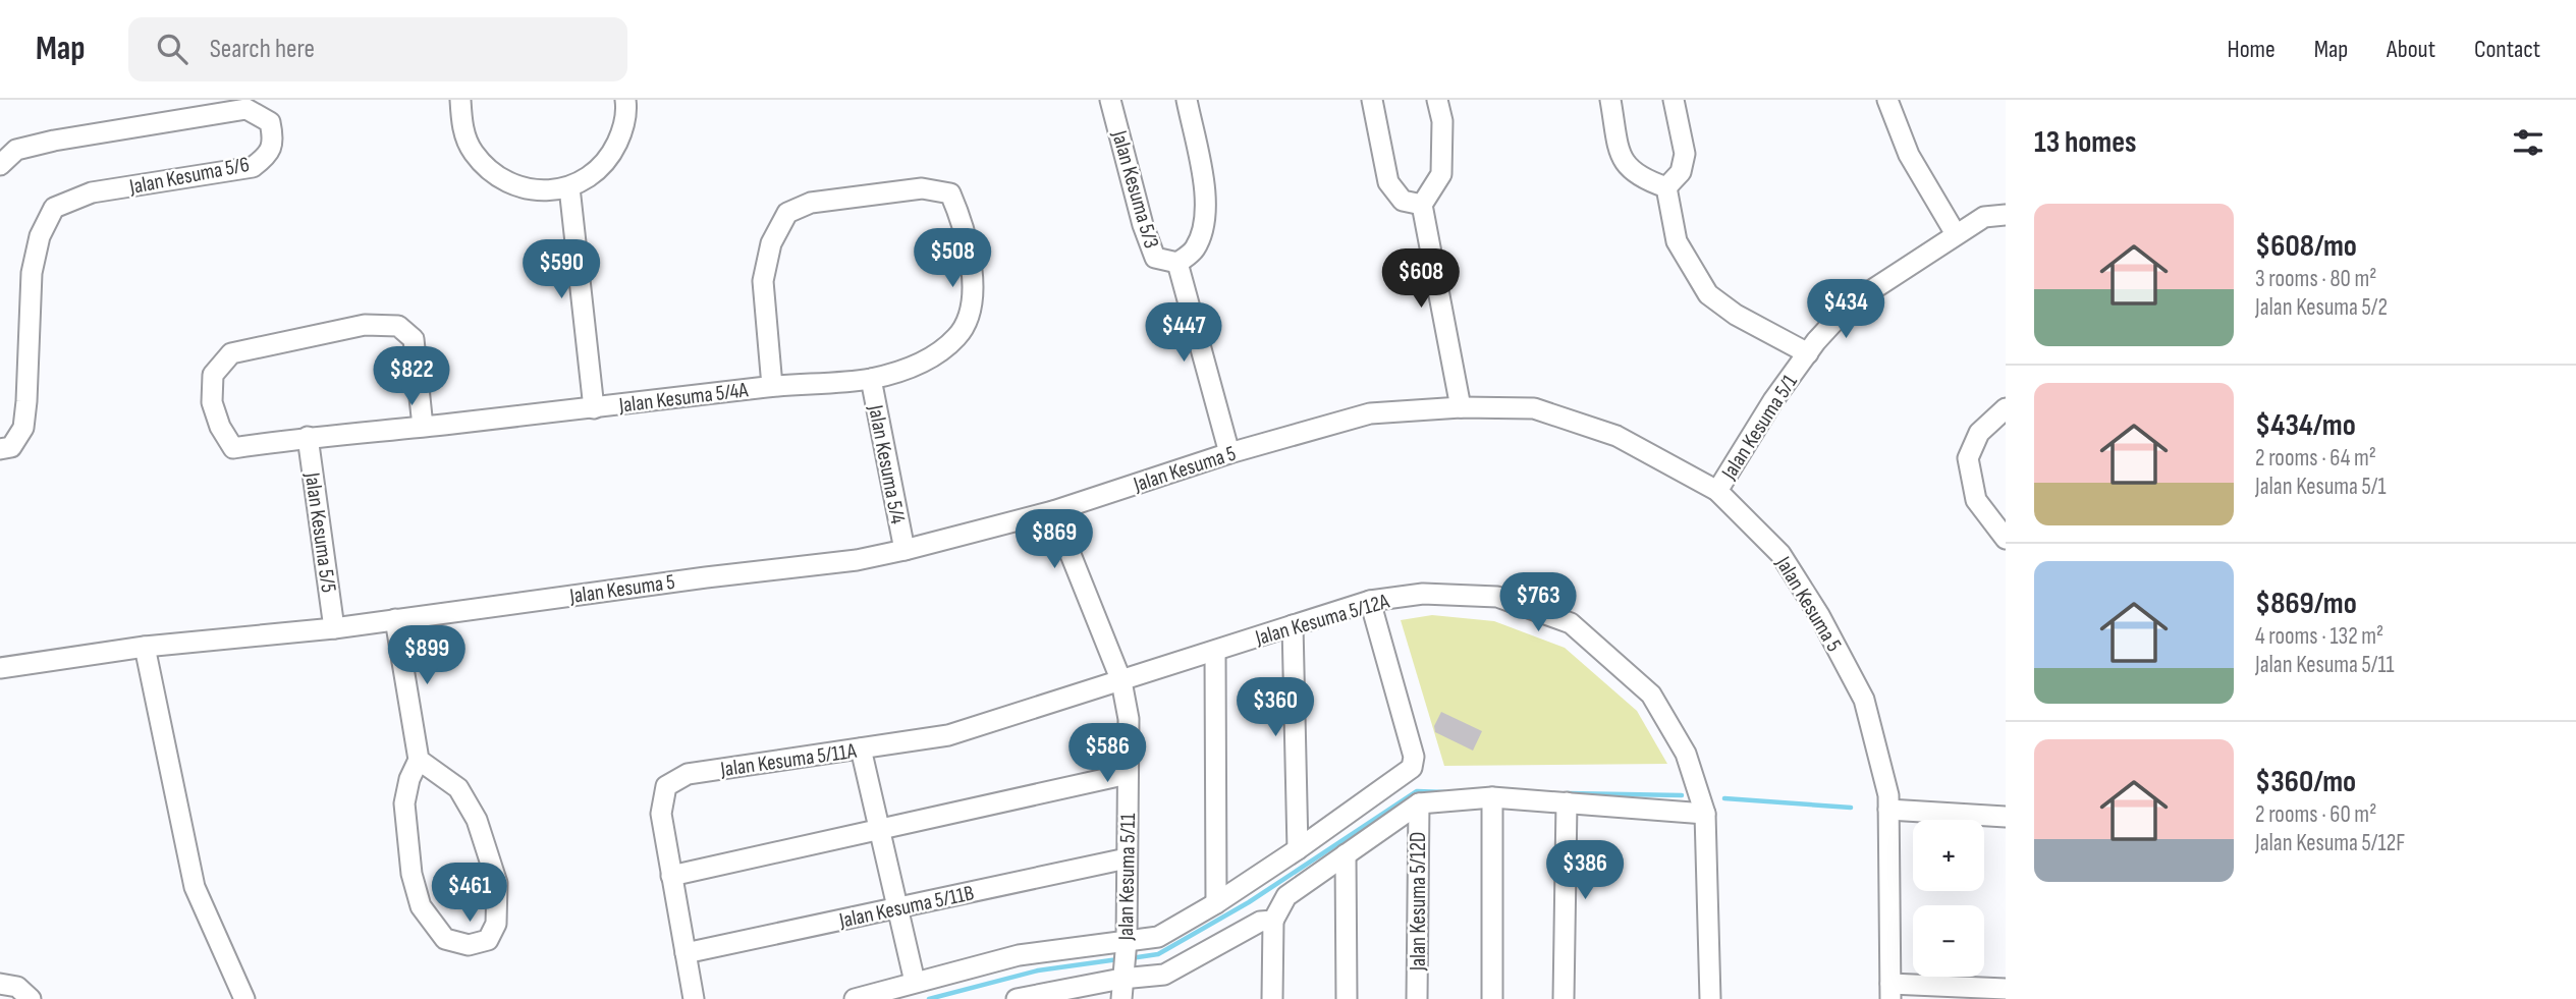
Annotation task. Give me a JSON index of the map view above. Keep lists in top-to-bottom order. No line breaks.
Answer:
{"streets":{"street":["Jalan Kesuma 5/6","Jalan Kesuma 5/3","Jalan Kesuma 5/4A","Jalan Kesuma 5/1","Jalan Kesuma 5/4","Jalan Kesuma 5","Jalan Kesuma 5/5","Jalan Kesuma 5/12A","Jalan Kesuma 5/11A","Jalan Kesuma 5/11","Jalan Kesuma 5/12D","Jalan Kesuma 5/11B"]},"crossings":[["Jalan Kesuma 5/3","Jalan Kesuma 5"],["Jalan Kesuma 5/4A","Jalan Kesuma 5/4"],["Jalan Kesuma 5/4A","Jalan Kesuma 5/5"],["Jalan Kesuma 5/1","Jalan Kesuma 5"],["Jalan Kesuma 5/4","Jalan Kesuma 5"],["Jalan Kesuma 5","Jalan Kesuma 5/5"],["Jalan Kesuma 5","Jalan Kesuma 5/11"],["Jalan Kesuma 5/12A","Jalan Kesuma 5/11A"],["Jalan Kesuma 5/12A","Jalan Kesuma 5/11"],["Jalan Kesuma 5/11A","Jalan Kesuma 5/11"],["Jalan Kesuma 5/11A","Jalan Kesuma 5/11B"],["Jalan Kesuma 5/11","Jalan Kesuma 5/11B"]],"page":{"header":"Map","search":"Search here","nav":["Home","Map","About","Contact"],"heading":"13 homes","list":[{"name":"$608/mo","note":"3 rooms · 80 m² · Jalan Kesuma 5/2"},{"name":"$434/mo","note":"2 rooms · 64 m² · Jalan Kesuma 5/1"},{"name":"$869/mo","note":"4 rooms · 132 m² · Jalan Kesuma 5/11"},{"name":"$360/mo","note":"2 rooms · 60 m² · Jalan Kesuma 5/12F"}],"price":["$508","$590","$608","$434","$447","$822","$869","$763","$899","$360","$586","$386","$461"],"map_buttons":["+","−"]}}
